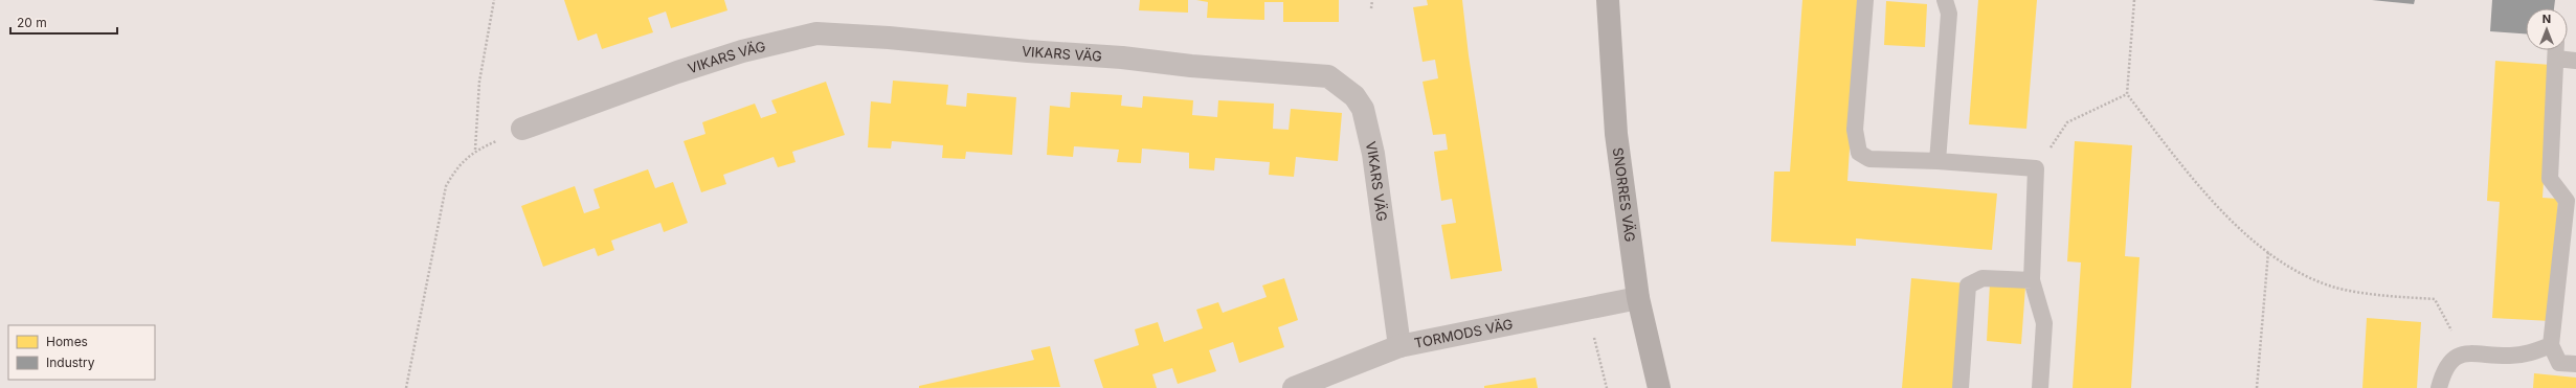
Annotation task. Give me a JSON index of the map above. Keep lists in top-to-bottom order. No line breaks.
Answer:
{"streets":{"street":["VIKARS VÄG","SNORRES VÄG","TORMODS VÄG"]},"crossings":[["VIKARS VÄG","TORMODS VÄG"],["SNORRES VÄG","TORMODS VÄG"]],"legend":["Homes","Industry"],"scale_bar":"20 m","north":"top"}
